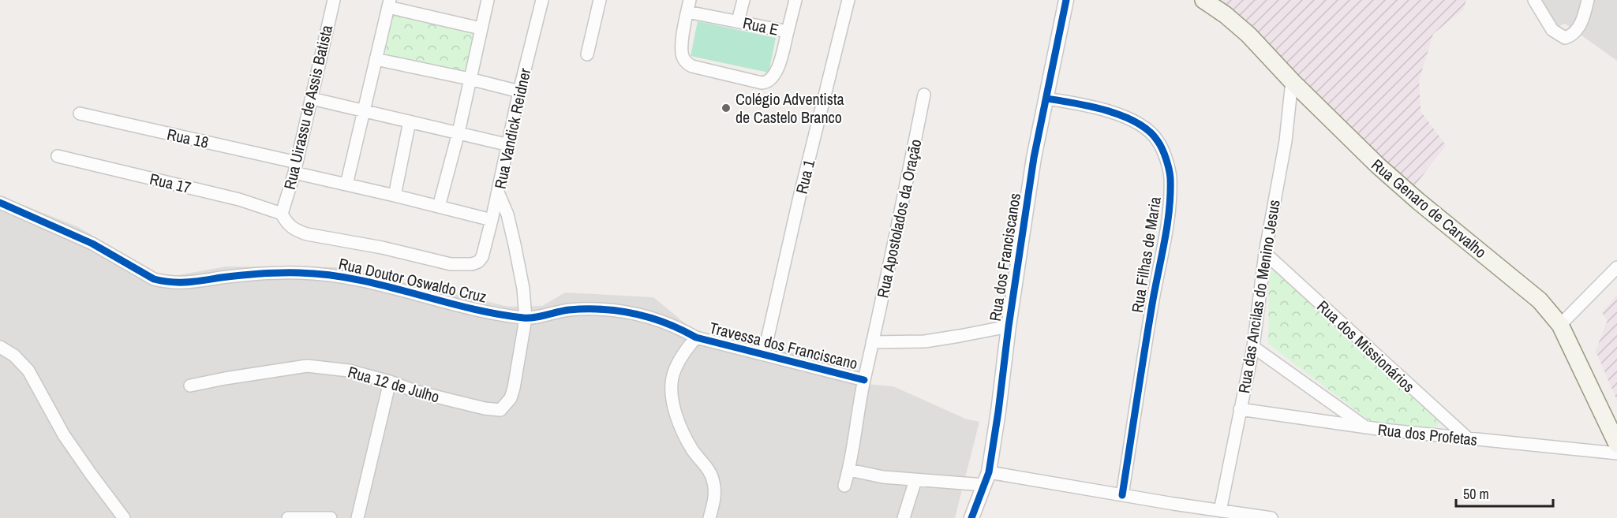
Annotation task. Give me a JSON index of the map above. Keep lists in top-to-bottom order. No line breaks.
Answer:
{"streets":{"main road":["Rua Genaro de Carvalho"],"street":["Rua E","Rua Uirassu de Assis Batista","Rua Vandick Reidner","Rua 18","Rua 1","Rua 17","Rua Apostolados da Oração","Rua Filhas de Maria","Rua dos Franciscanos","Rua Doutor Oswaldo Cruz","Rua das Ancilas do Menino Jesus","Travessa dos Franciscano","Rua dos Missionários","Rua 12 de Julho","Rua dos Profetas"]},"crossings":[["Rua Uirassu de Assis Batista","Rua Vandick Reidner"],["Rua Uirassu de Assis Batista","Rua 18"],["Rua Uirassu de Assis Batista","Rua 17"],["Rua Vandick Reidner","Rua 18"],["Rua Vandick Reidner","Rua 17"],["Rua 1","Travessa dos Franciscano"],["Rua Genaro de Carvalho","Rua das Ancilas do Menino Jesus"],["Rua Apostolados da Oração","Travessa dos Franciscano"],["Rua Filhas de Maria","Rua dos Franciscanos"],["Rua dos Franciscanos","Travessa dos Franciscano"],["Rua Doutor Oswaldo Cruz","Travessa dos Franciscano"],["Rua Doutor Oswaldo Cruz","Rua 12 de Julho"],["Rua das Ancilas do Menino Jesus","Rua dos Missionários"],["Rua das Ancilas do Menino Jesus","Rua dos Profetas"],["Travessa dos Franciscano","Rua 12 de Julho"],["Rua dos Missionários","Rua dos Profetas"]],"places":["Colégio Adventista de Castelo Branco"],"scale_bar":"50 m"}
